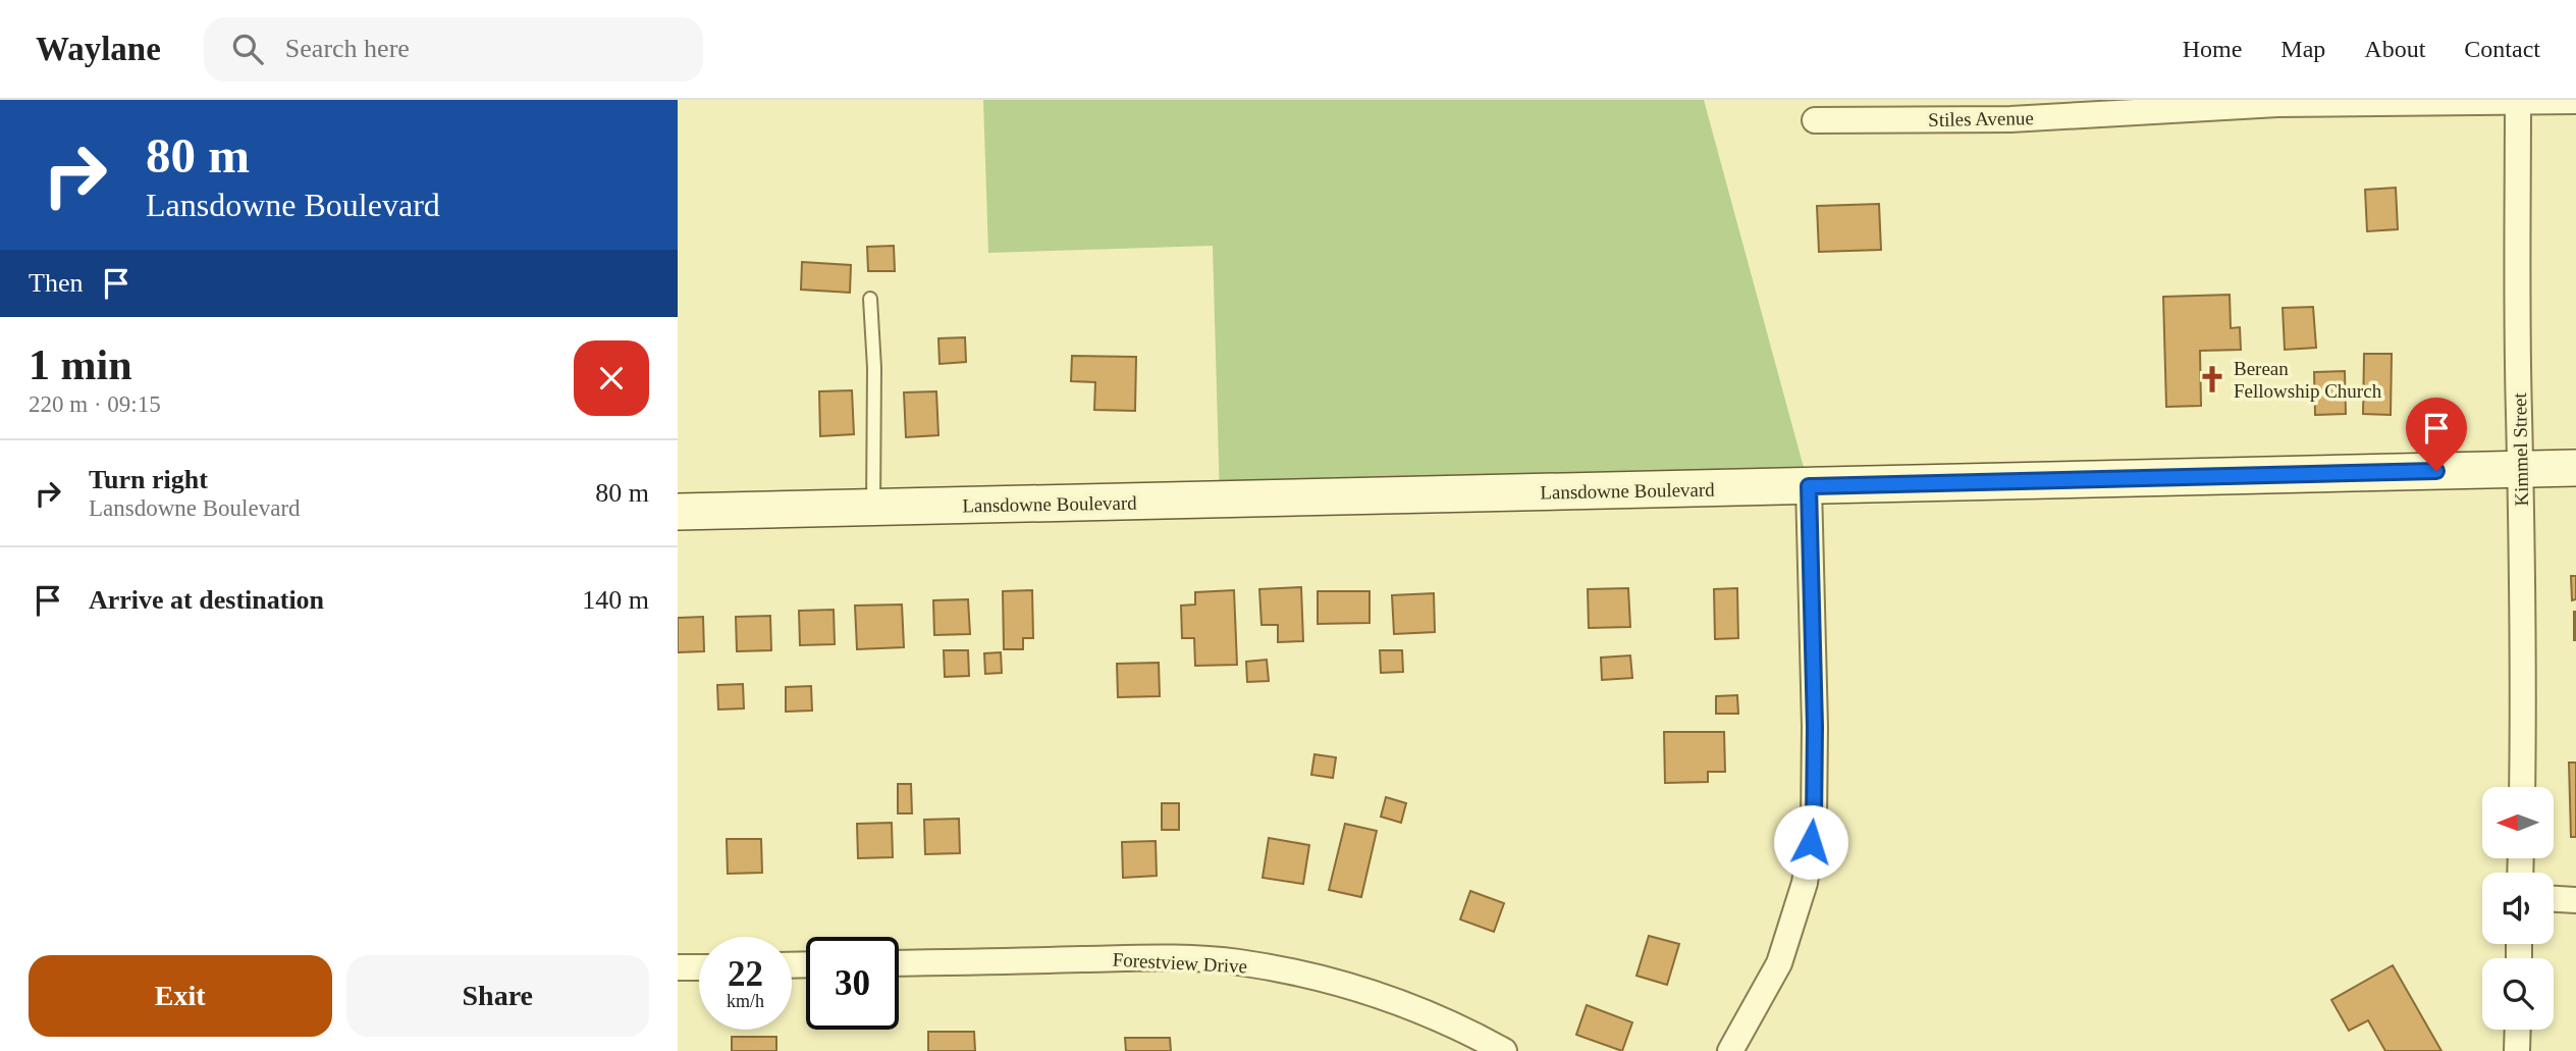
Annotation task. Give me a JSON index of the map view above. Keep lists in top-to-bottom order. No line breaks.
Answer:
{"streets":{"street":["Stiles Avenue","Kimmel Street","Lansdowne Boulevard","Forestview Drive"]},"crossings":[["Stiles Avenue","Kimmel Street"],["Kimmel Street","Lansdowne Boulevard"]],"places":{"church":["Berean Fellowship Church"]},"north":"left","page":{"header":"Waylane","search":"Search here","nav":["Home","Map","About","Contact"],"turn":["80 m","Lansdowne Boulevard"],"then":"Then","heading":["1 min","220 m · 09:15"],"list":[{"name":"Turn right","note":"Lansdowne Boulevard","value":"80 m"},{"name":"Arrive at destination","value":"140 m"}],"speed":"22 km/h","limit":"30","buttons":["Exit","Share"]}}
